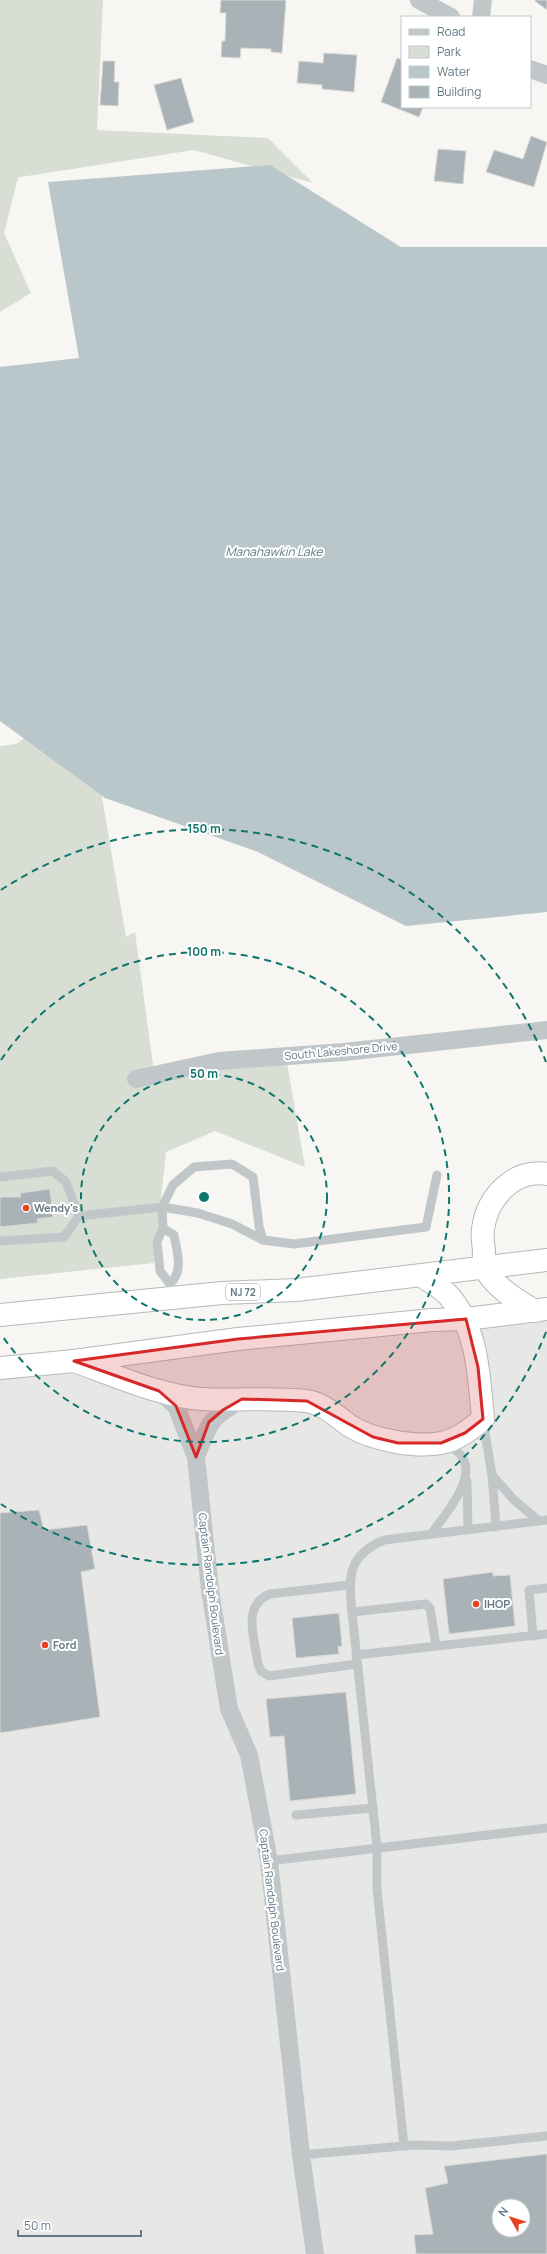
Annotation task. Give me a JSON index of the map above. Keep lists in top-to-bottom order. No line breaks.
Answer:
{"streets":{"highway":["NJ 72"],"street":["South Lakeshore Drive","Captain Randolph Boulevard"]},"water":["Manahawkin Lake"],"places":["Wendy's","IHOP","Ford"],"legend":["Road","Park","Water","Building"],"scale_bar":"50 m","north":"top left","rings":["150 m","100 m","50 m"]}
